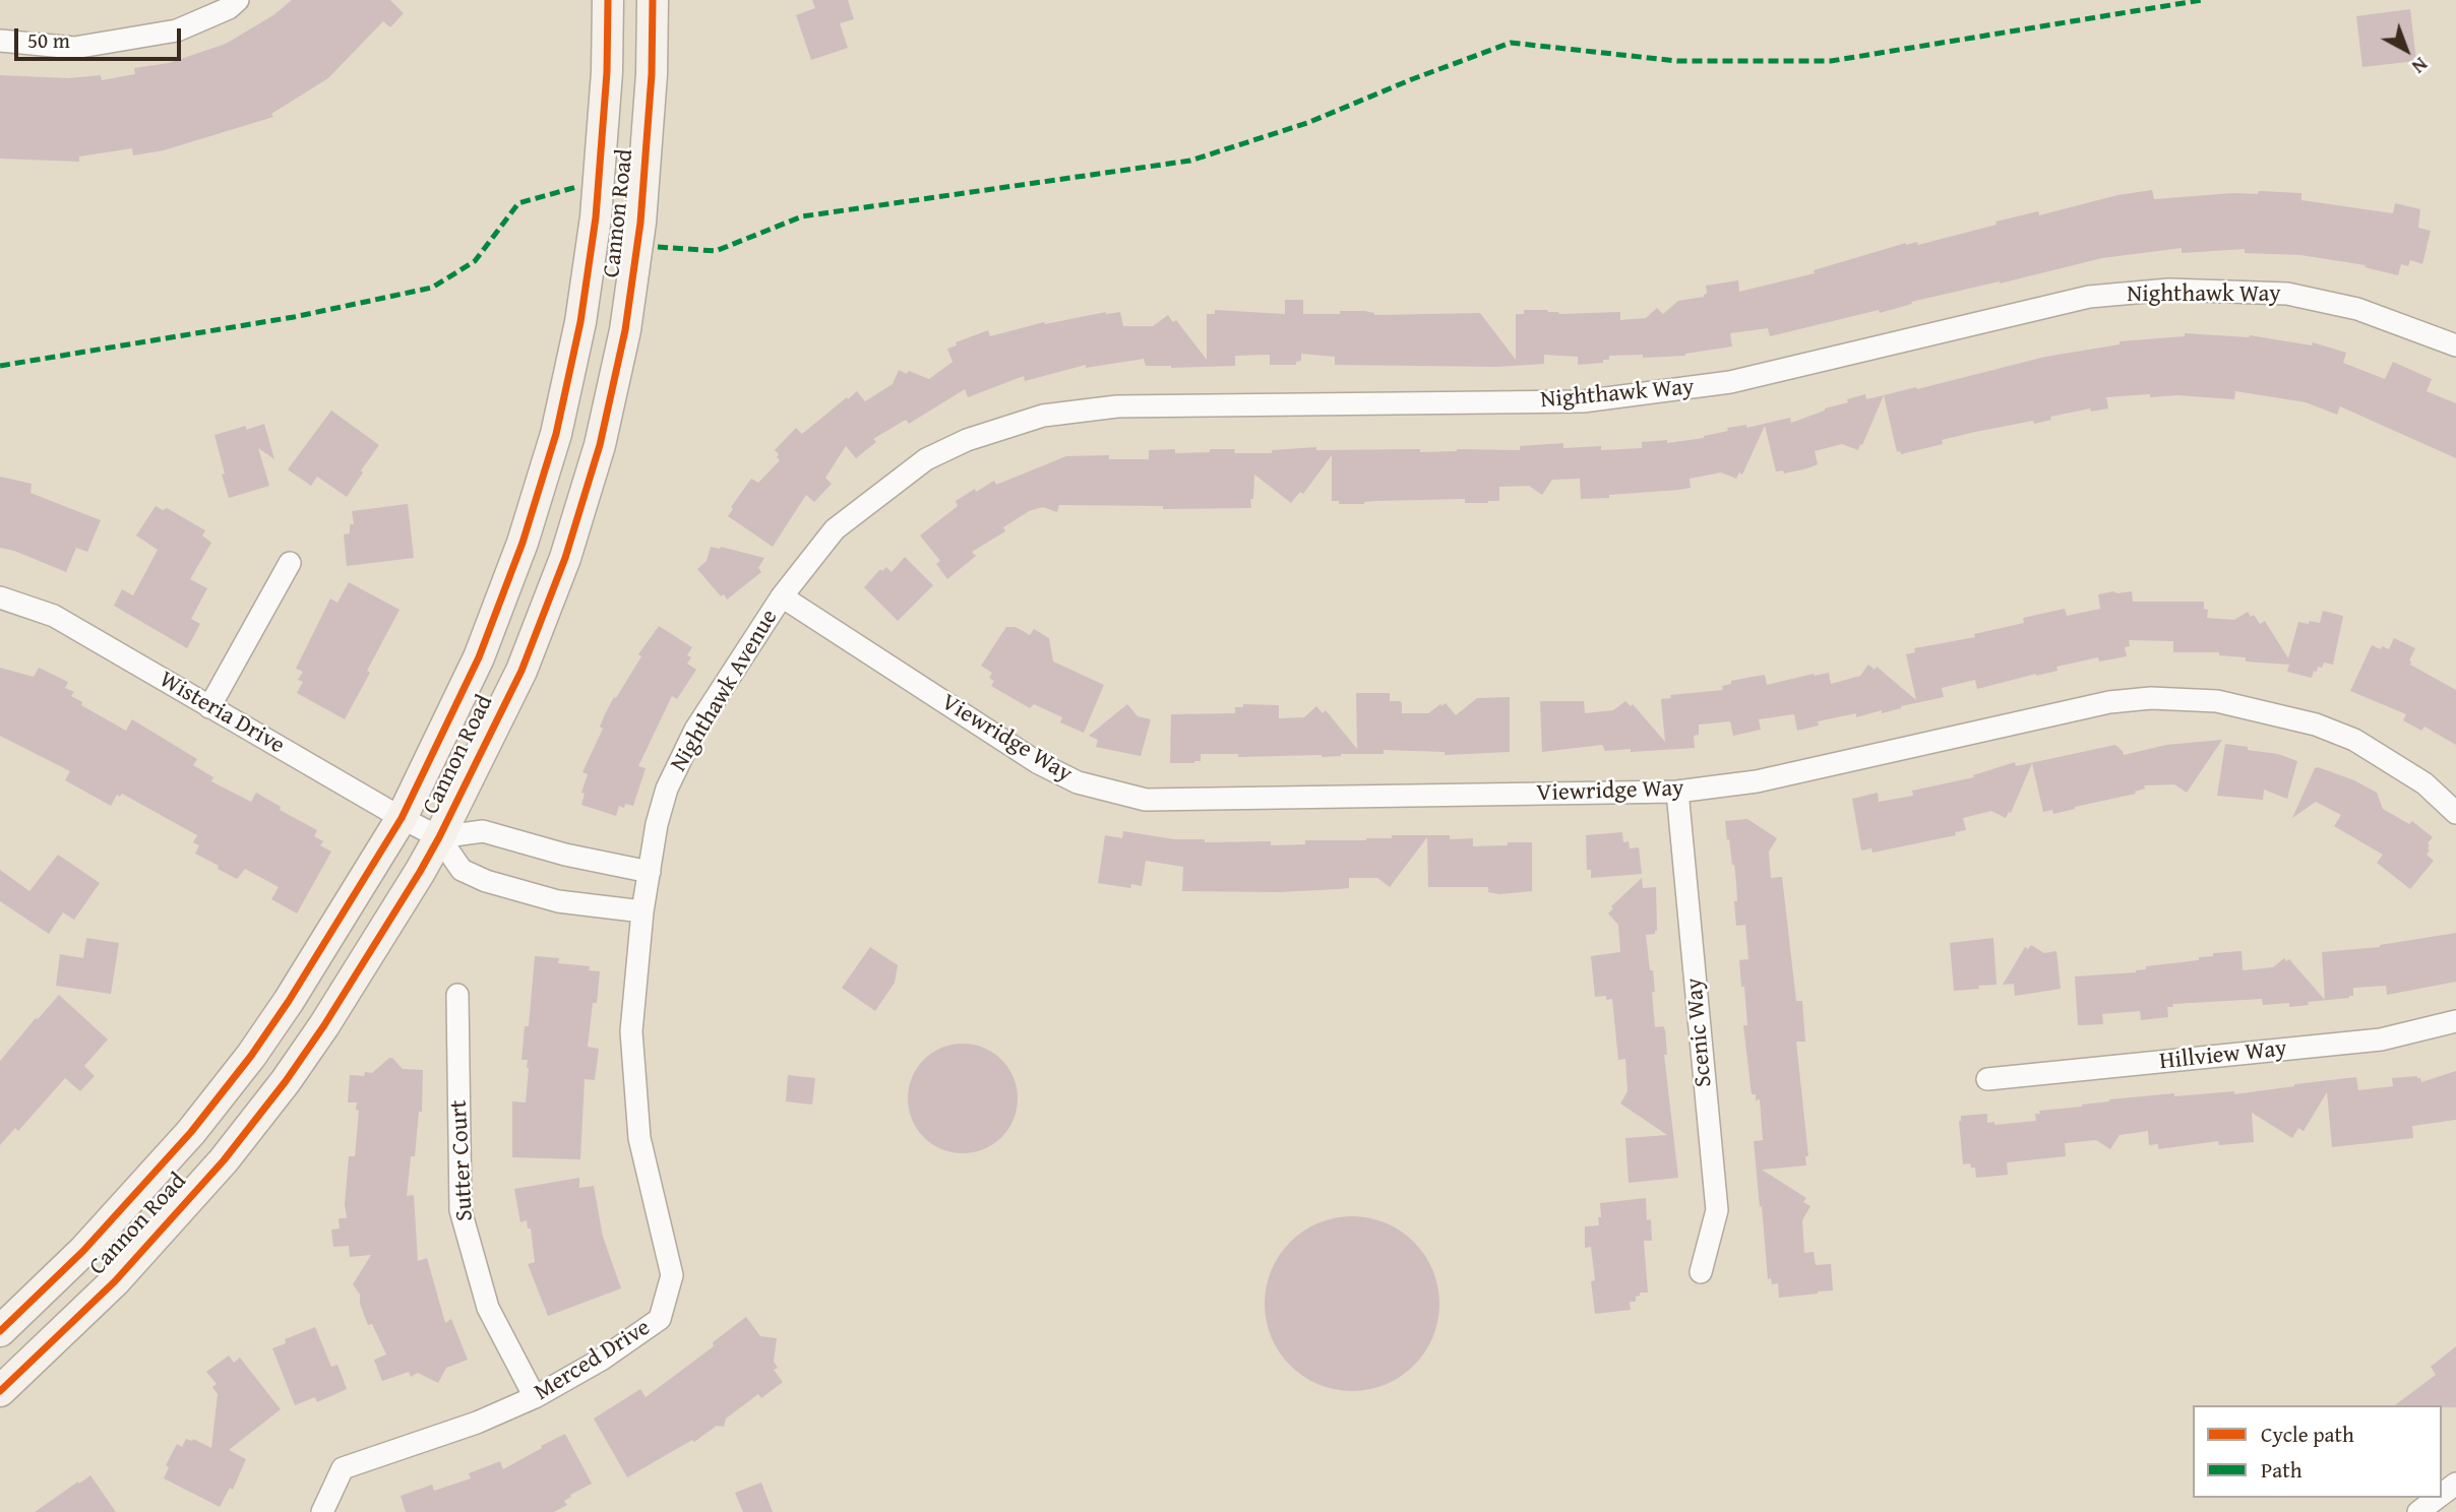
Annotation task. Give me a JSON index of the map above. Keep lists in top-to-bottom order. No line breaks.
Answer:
{"streets":{"main road":["Cannon Road"],"street":["Nighthawk Way","Nighthawk Avenue","Wisteria Drive","Viewridge Way","Scenic Way","Hillview Way","Sutter Court","Merced Drive"]},"crossings":[["Cannon Road","Wisteria Drive"],["Nighthawk Way","Nighthawk Avenue"],["Nighthawk Way","Viewridge Way"],["Nighthawk Avenue","Viewridge Way"],["Nighthawk Avenue","Merced Drive"],["Viewridge Way","Scenic Way"],["Sutter Court","Merced Drive"]],"legend":["Cycle path","Path"],"scale_bar":"50 m","north":"bottom right"}
